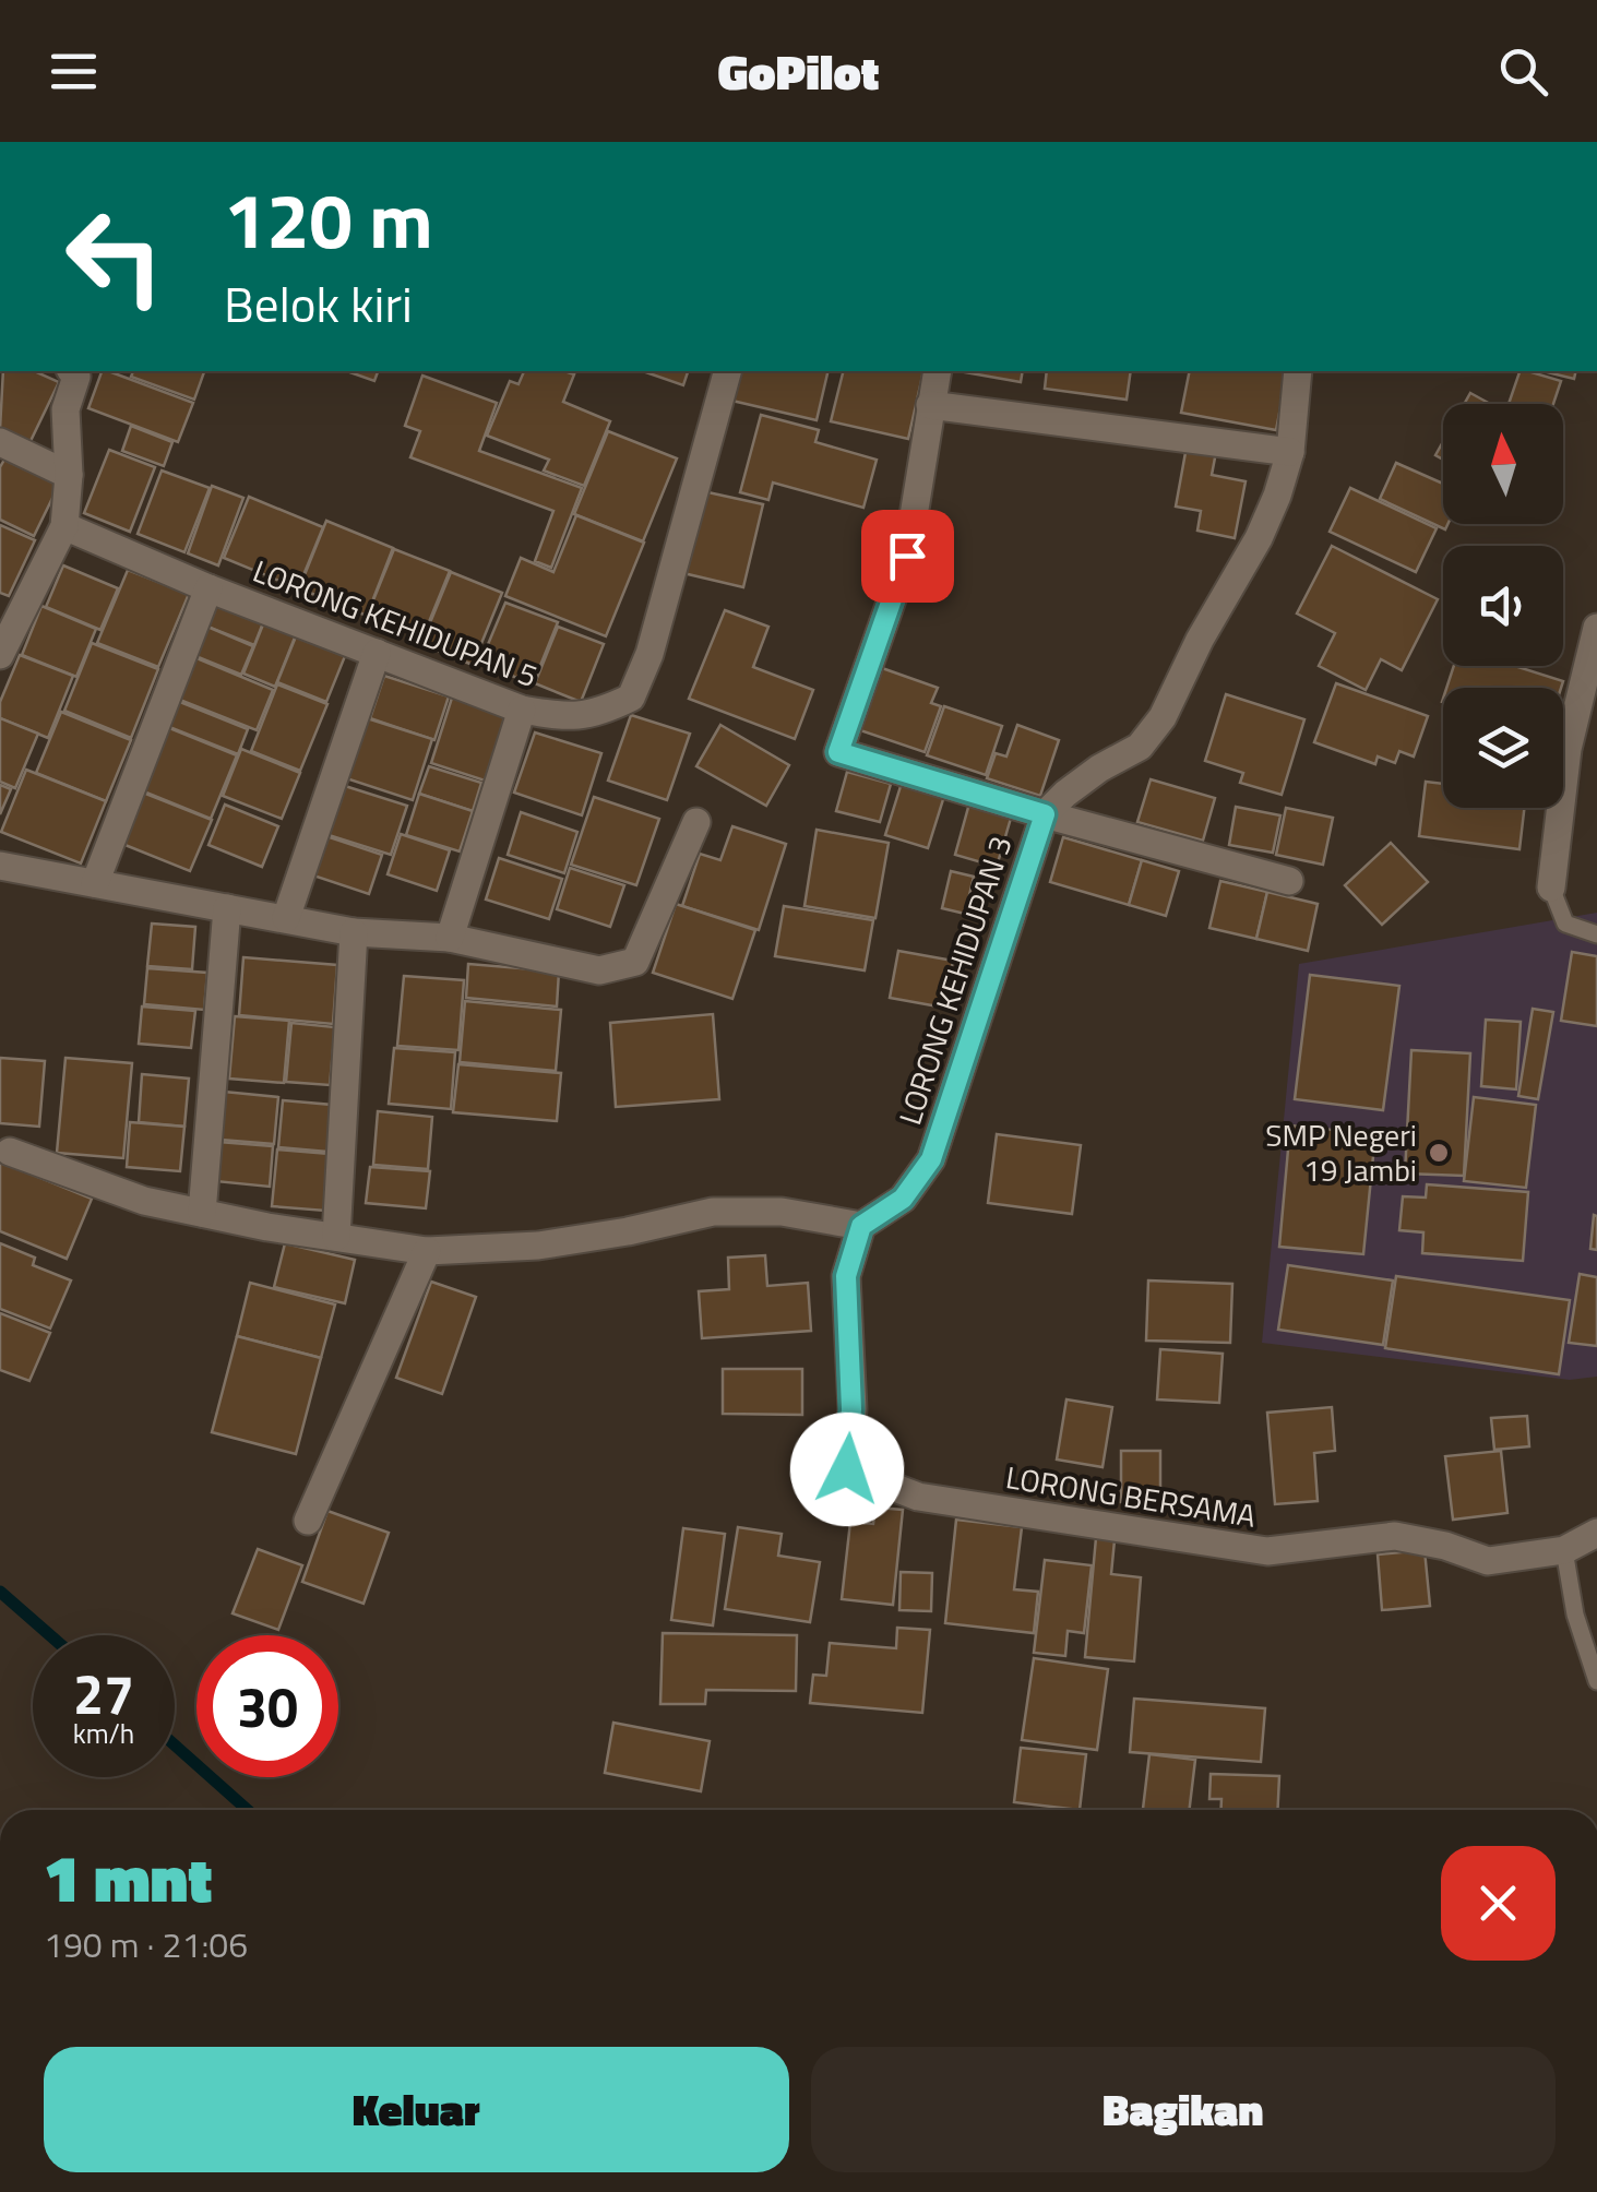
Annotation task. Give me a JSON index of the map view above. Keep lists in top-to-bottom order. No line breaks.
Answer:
{"streets":{"street":["LORONG KEHIDUPAN 5","LORONG KEHIDUPAN 3","LORONG BERSAMA"]},"crossings":[["LORONG KEHIDUPAN 3","LORONG BERSAMA"]],"places":["SMP Negeri 19 Jambi"],"north":"top","page":{"header":"GoPilot","turn":["120 m","Belok kiri"],"speed":"27 km/h","limit":"30","heading":["1 mnt","190 m · 21:06"],"buttons":["Keluar","Bagikan"]}}
